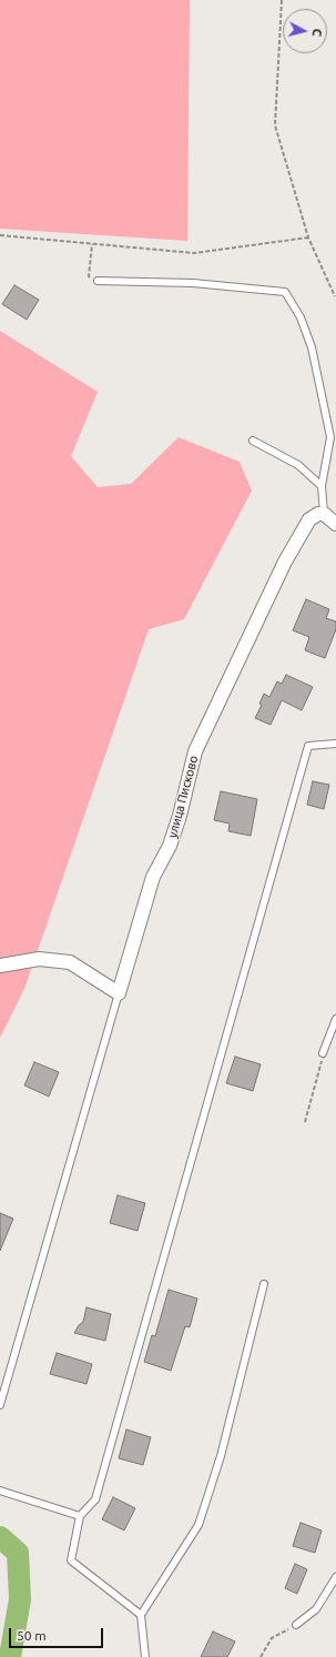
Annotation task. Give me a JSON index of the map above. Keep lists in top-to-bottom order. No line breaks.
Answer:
{"streets":{"street":["улица Писково"]},"scale_bar":"50 m","north":"right"}
